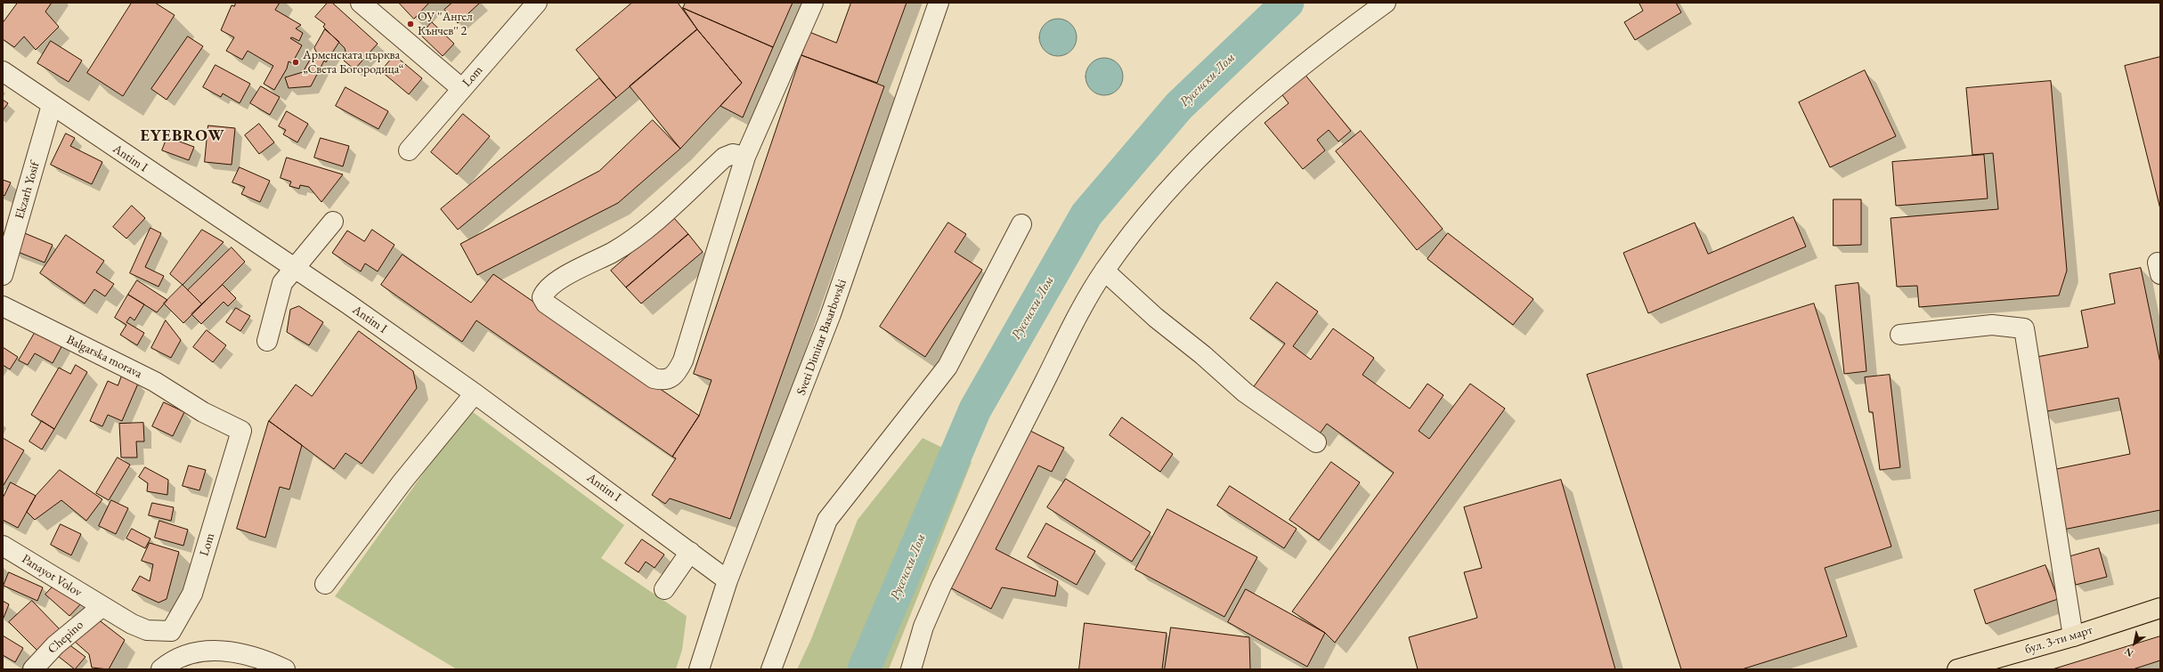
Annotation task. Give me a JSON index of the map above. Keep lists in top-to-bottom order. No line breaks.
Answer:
{"streets":{"main road":["бул. 3-ти март"],"street":["Lom","Antim I","Ekzarh Yosif","Sveti Dimitar Basarbovski","Balgarska morava","Panayot Volov","Chepino"]},"crossings":[["Lom","Balgarska morava"],["Lom","Panayot Volov"],["Antim I","Ekzarh Yosif"],["Antim I","Sveti Dimitar Basarbovski"],["Panayot Volov","Chepino"]],"districts":["EYEBROW"],"water":["Русенски Лом"],"places":["ОУ ''Ангел Кънчев'' 2","Арменската църква „Света Богородица“"],"north":"bottom left"}
